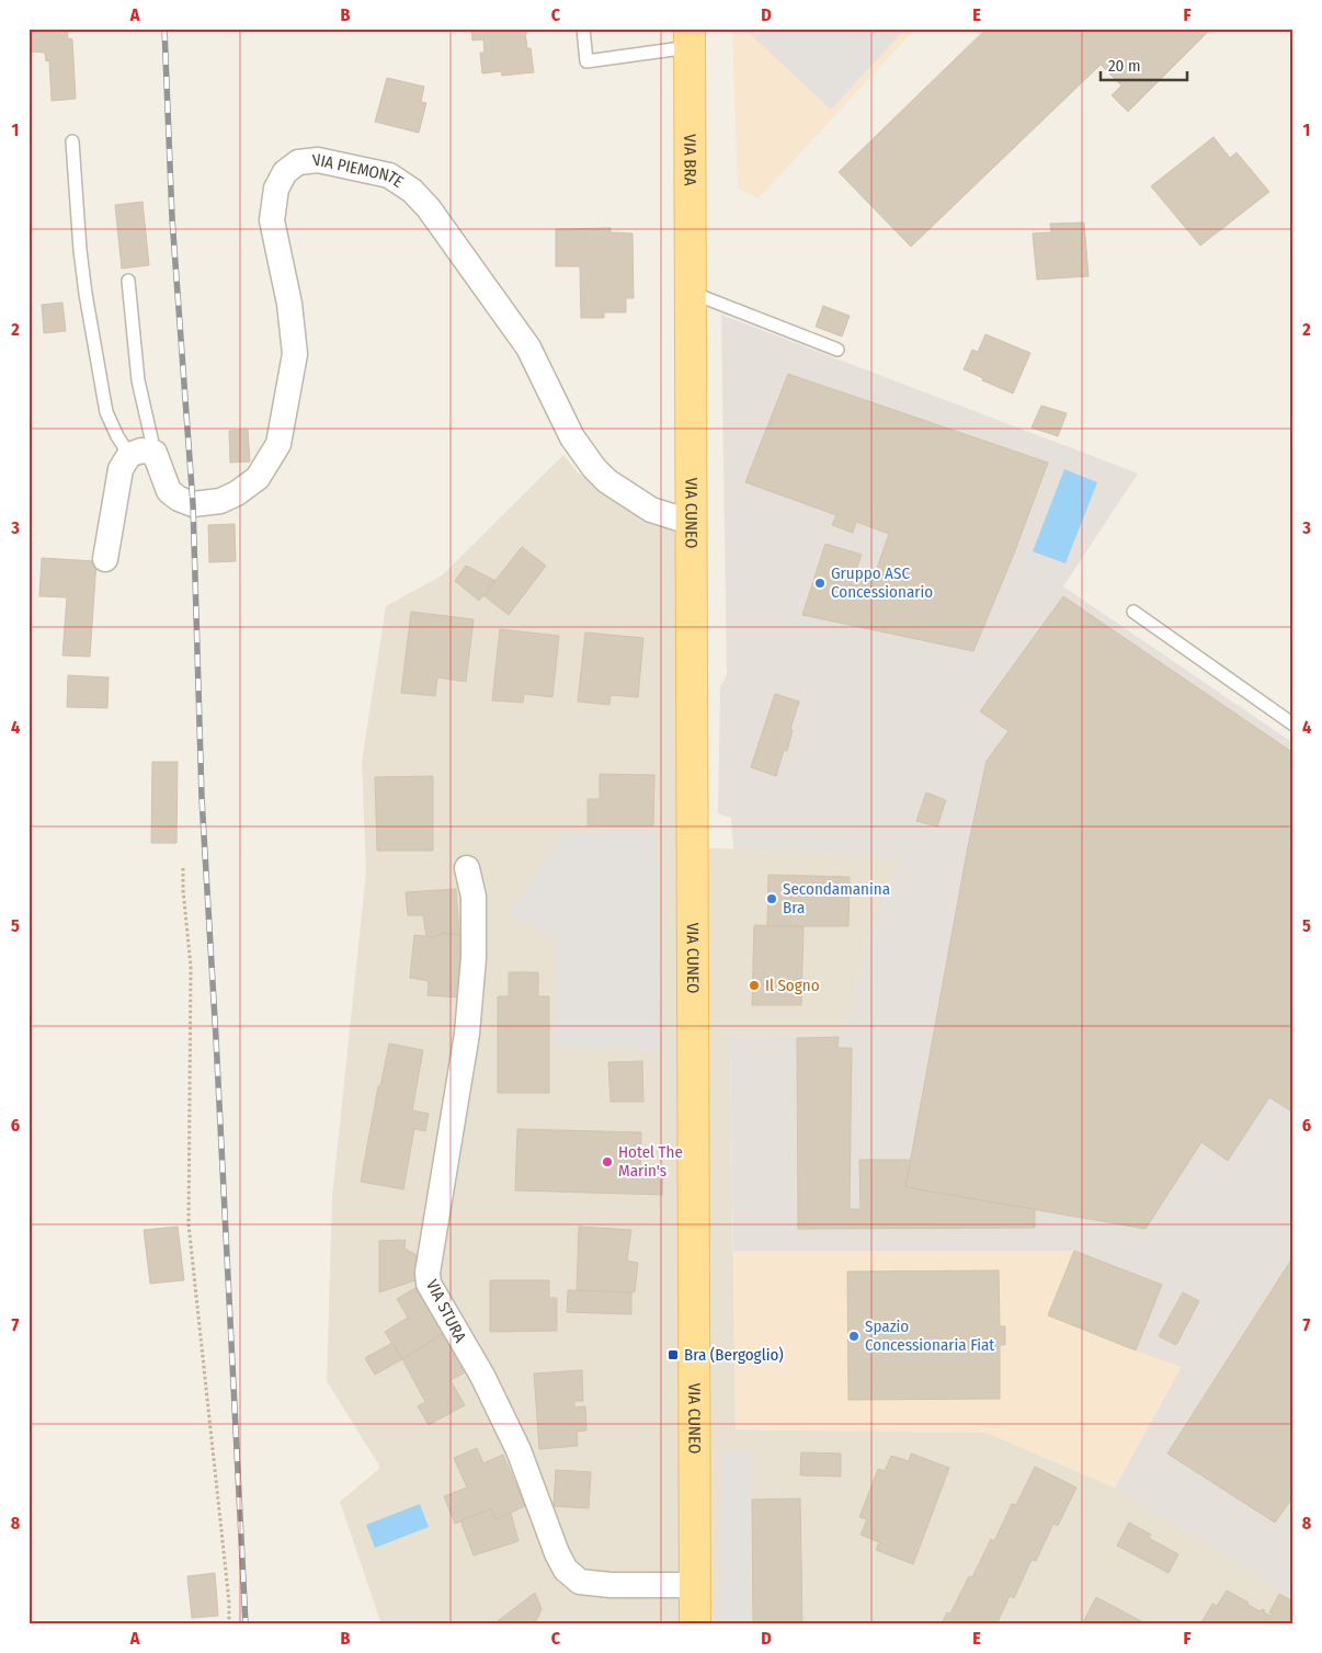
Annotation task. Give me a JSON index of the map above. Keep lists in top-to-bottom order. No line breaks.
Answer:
{"streets":{"main road":["VIA BRA","VIA CUNEO"],"street":["VIA PIEMONTE","VIA STURA"]},"crossings":[["VIA BRA","VIA CUNEO"],["VIA PIEMONTE","VIA CUNEO"],["VIA CUNEO","VIA STURA"]],"places":{"other":["Gruppo ASC Concessionario","Secondamanina Bra","Il Sogno","Hotel The Marin's","Spazio Concessionaria Fiat"],"transit":["Bra (Bergoglio)"]},"scale_bar":"20 m","grid":{"columns":["A","B","C","D","E","F"],"rows":["1","2","3","4","5","6","7","8"]}}
